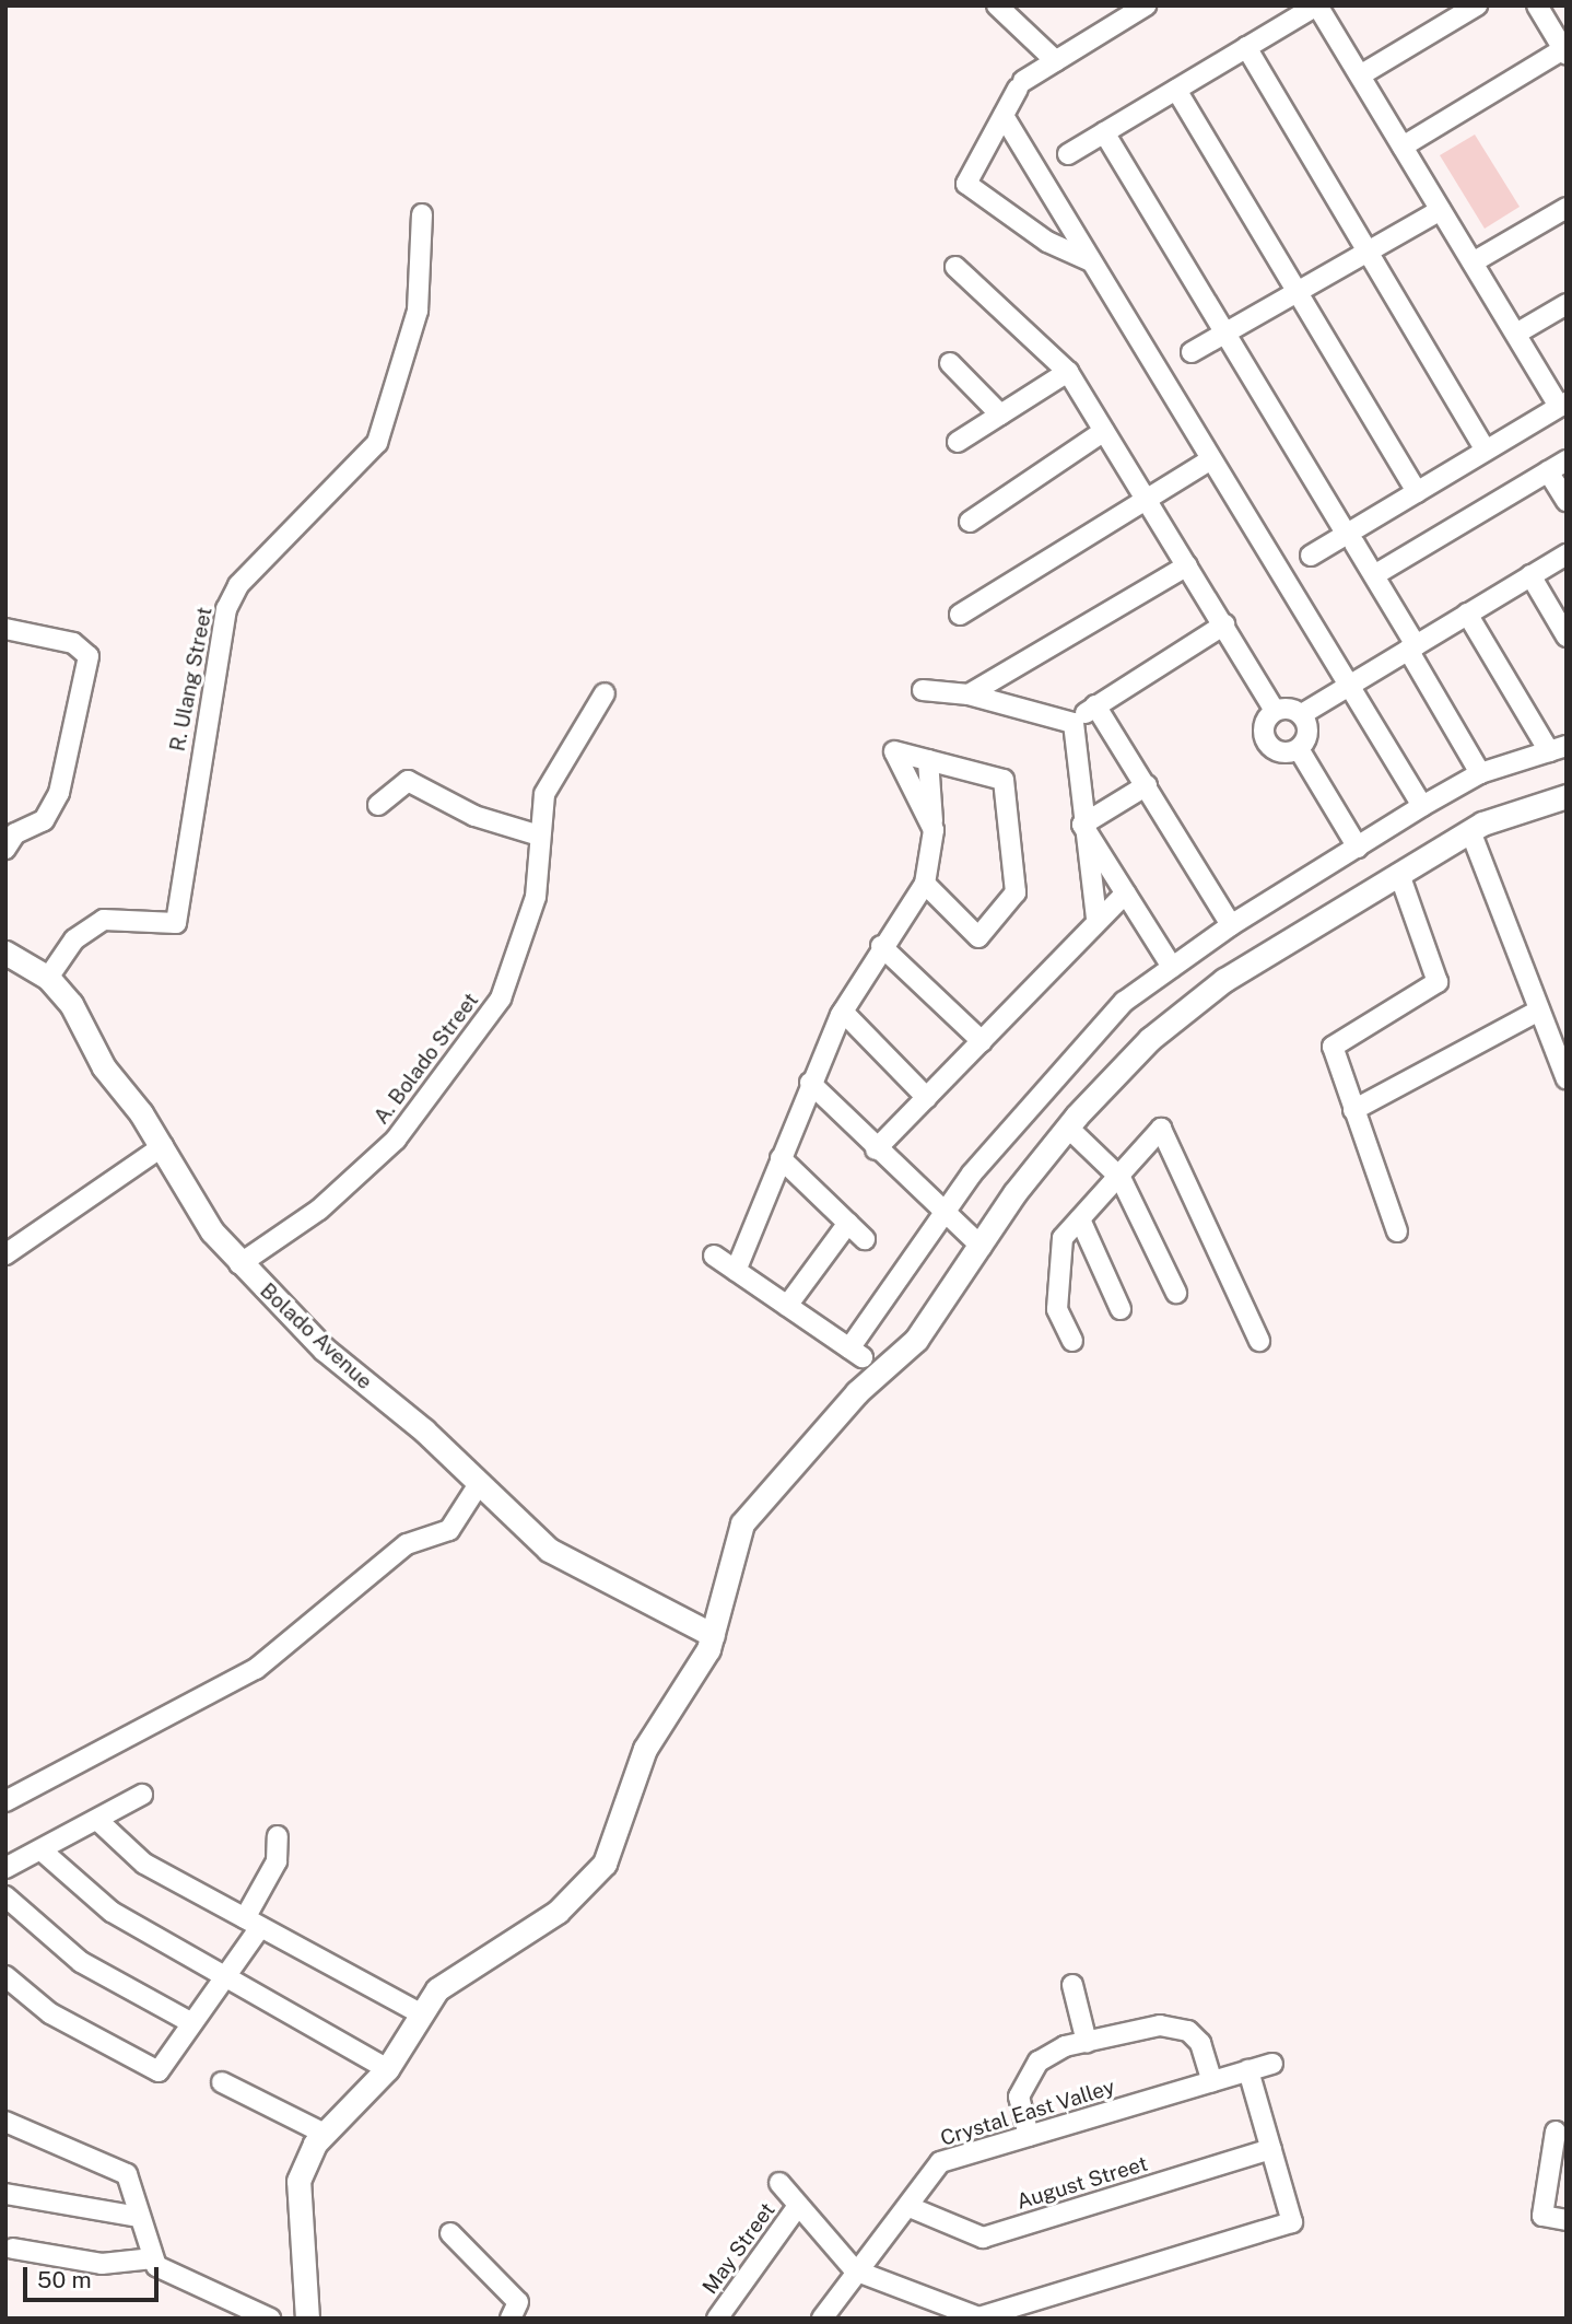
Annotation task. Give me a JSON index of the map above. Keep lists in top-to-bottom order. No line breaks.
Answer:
{"streets":{"street":["R. Ulang Street","A. Bolado Street","Bolado Avenue","Crystal East Valley","August Street","May Street"]},"crossings":[["R. Ulang Street","Bolado Avenue"],["A. Bolado Street","Bolado Avenue"],["Crystal East Valley","August Street"]],"scale_bar":"50 m"}
